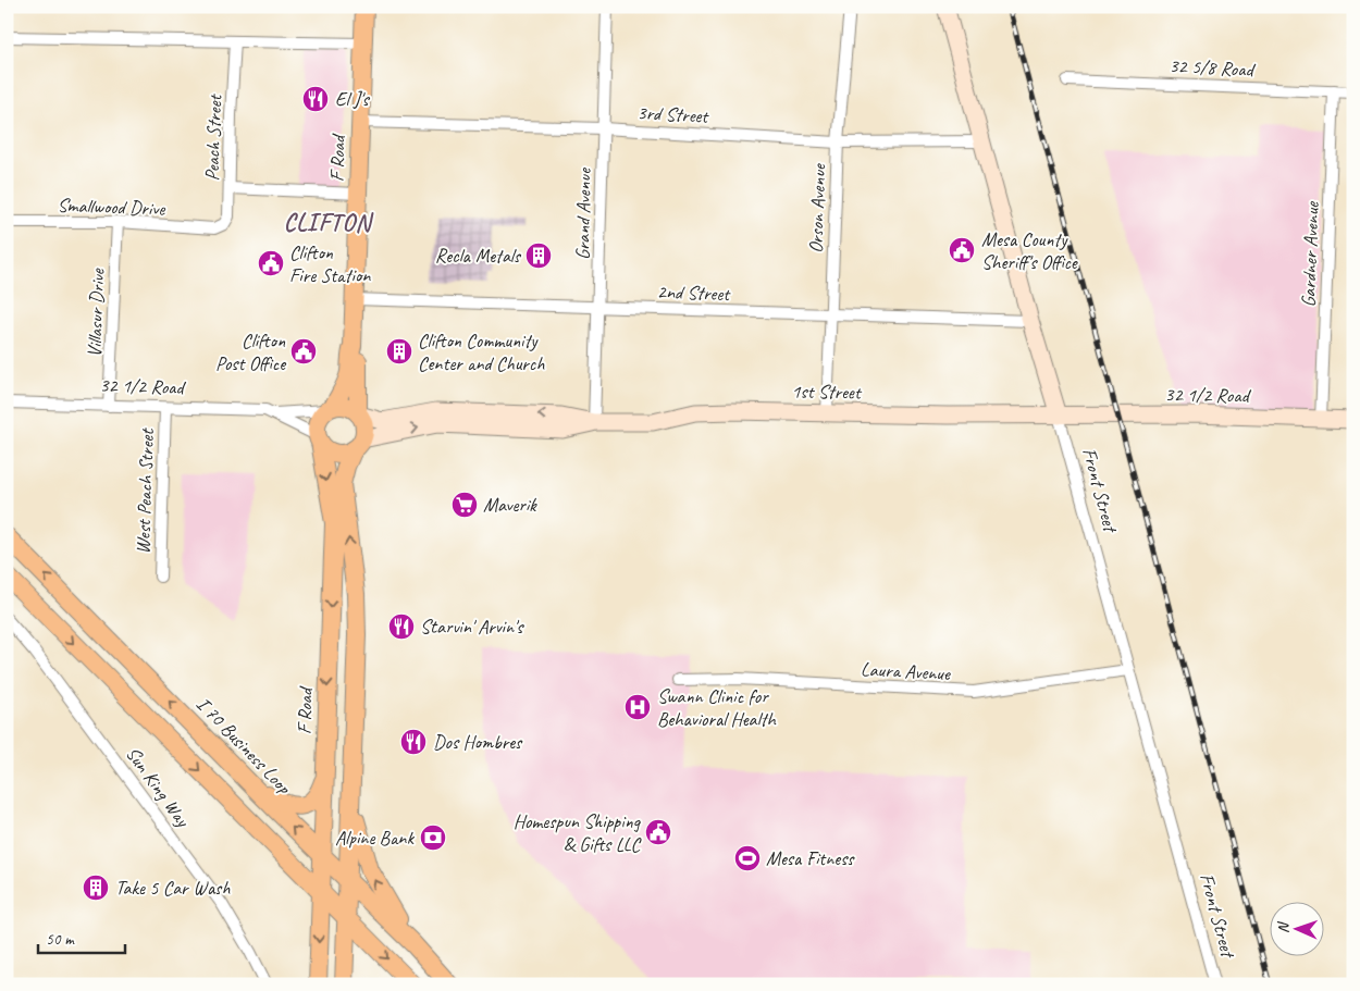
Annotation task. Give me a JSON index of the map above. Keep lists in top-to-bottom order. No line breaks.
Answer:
{"streets":{"main road":["F Road","I 70 Business Loop"],"street":["32 5/8 Road","3rd Street","Peach Street","Smallwood Drive","Orson Avenue","Grand Avenue","Gardner Avenue","2nd Street","Villasur Drive","32 1/2 Road","1st Street","Front Street","West Peach Street","Laura Avenue","Sun King Way"]},"crossings":[["32 5/8 Road","Gardner Avenue"],["3rd Street","F Road"],["3rd Street","Orson Avenue"],["3rd Street","Grand Avenue"],["3rd Street","Front Street"],["Peach Street","Smallwood Drive"],["F Road","2nd Street"],["F Road","32 1/2 Road"],["F Road","1st Street"],["F Road","I 70 Business Loop"],["Smallwood Drive","Villasur Drive"],["Orson Avenue","2nd Street"],["Orson Avenue","1st Street"],["Grand Avenue","2nd Street"],["Grand Avenue","1st Street"],["Gardner Avenue","32 1/2 Road"],["2nd Street","Front Street"],["Villasur Drive","32 1/2 Road"],["32 1/2 Road","1st Street"],["32 1/2 Road","Front Street"],["32 1/2 Road","West Peach Street"],["1st Street","Front Street"],["Front Street","Laura Avenue"]],"districts":["CLIFTON"],"places":{"restaurant":["El J's","Starvin' Arvin's","Dos Hombres"],"public building":["Mesa County Sheriff's Office","Clifton Fire Station","Clifton Post Office","Homespun Shipping & Gifts LLC"],"building":["Recla Metals","Clifton Community Center and Church","Take 5 Car Wash"],"supermarket":["Maverik"],"hospital":["Swann Clinic for Behavioral Health"],"bank":["Alpine Bank"],"sports":["Mesa Fitness"]},"scale_bar":"50 m","north":"left"}
